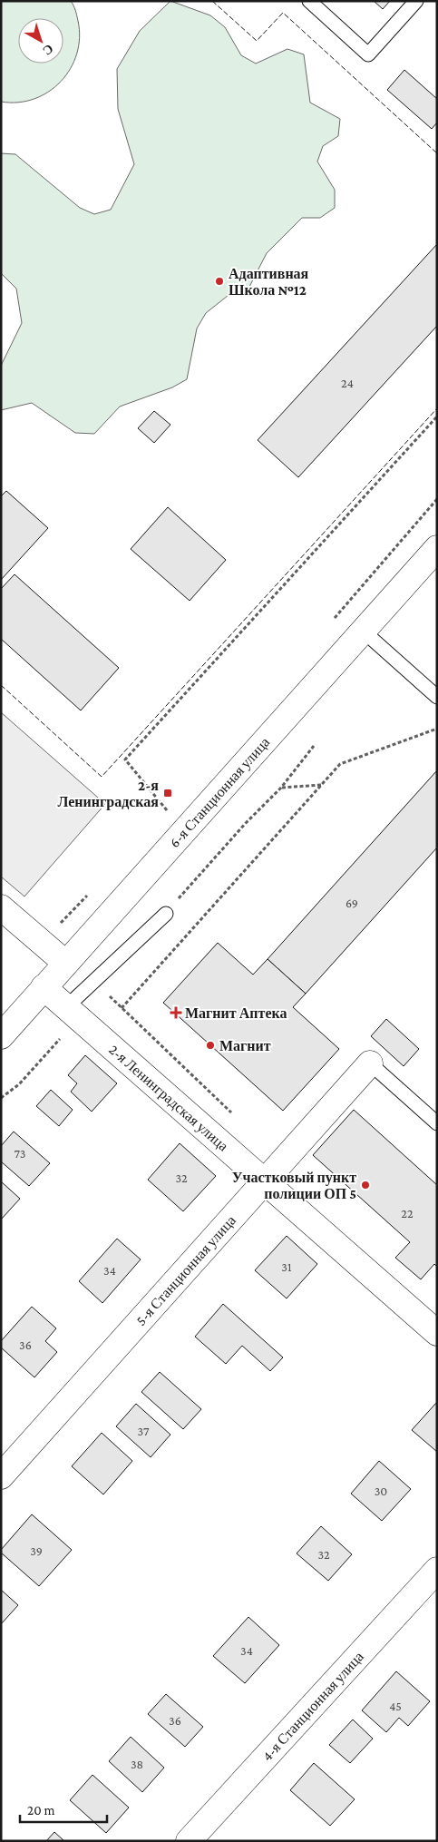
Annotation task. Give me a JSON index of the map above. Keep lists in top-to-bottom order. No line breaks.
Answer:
{"streets":{"street":["6-я Станционная улица","2-я Ленинградская улица","5-я Станционная улица","4-я Станционная улица"]},"crossings":[["6-я Станционная улица","2-я Ленинградская улица"],["2-я Ленинградская улица","5-я Станционная улица"]],"places":{"other":["Адаптивная Школа №12","Магнит","Участковый пункт полиции ОП 5"],"transit":["2-я Ленинградская"],"health":["Магнит Аптека"]},"house_numbers":["24","69","73","32","22","31","34","36","37","30","39","32","34","45","36","38"],"scale_bar":"20 m","north":"bottom right"}
